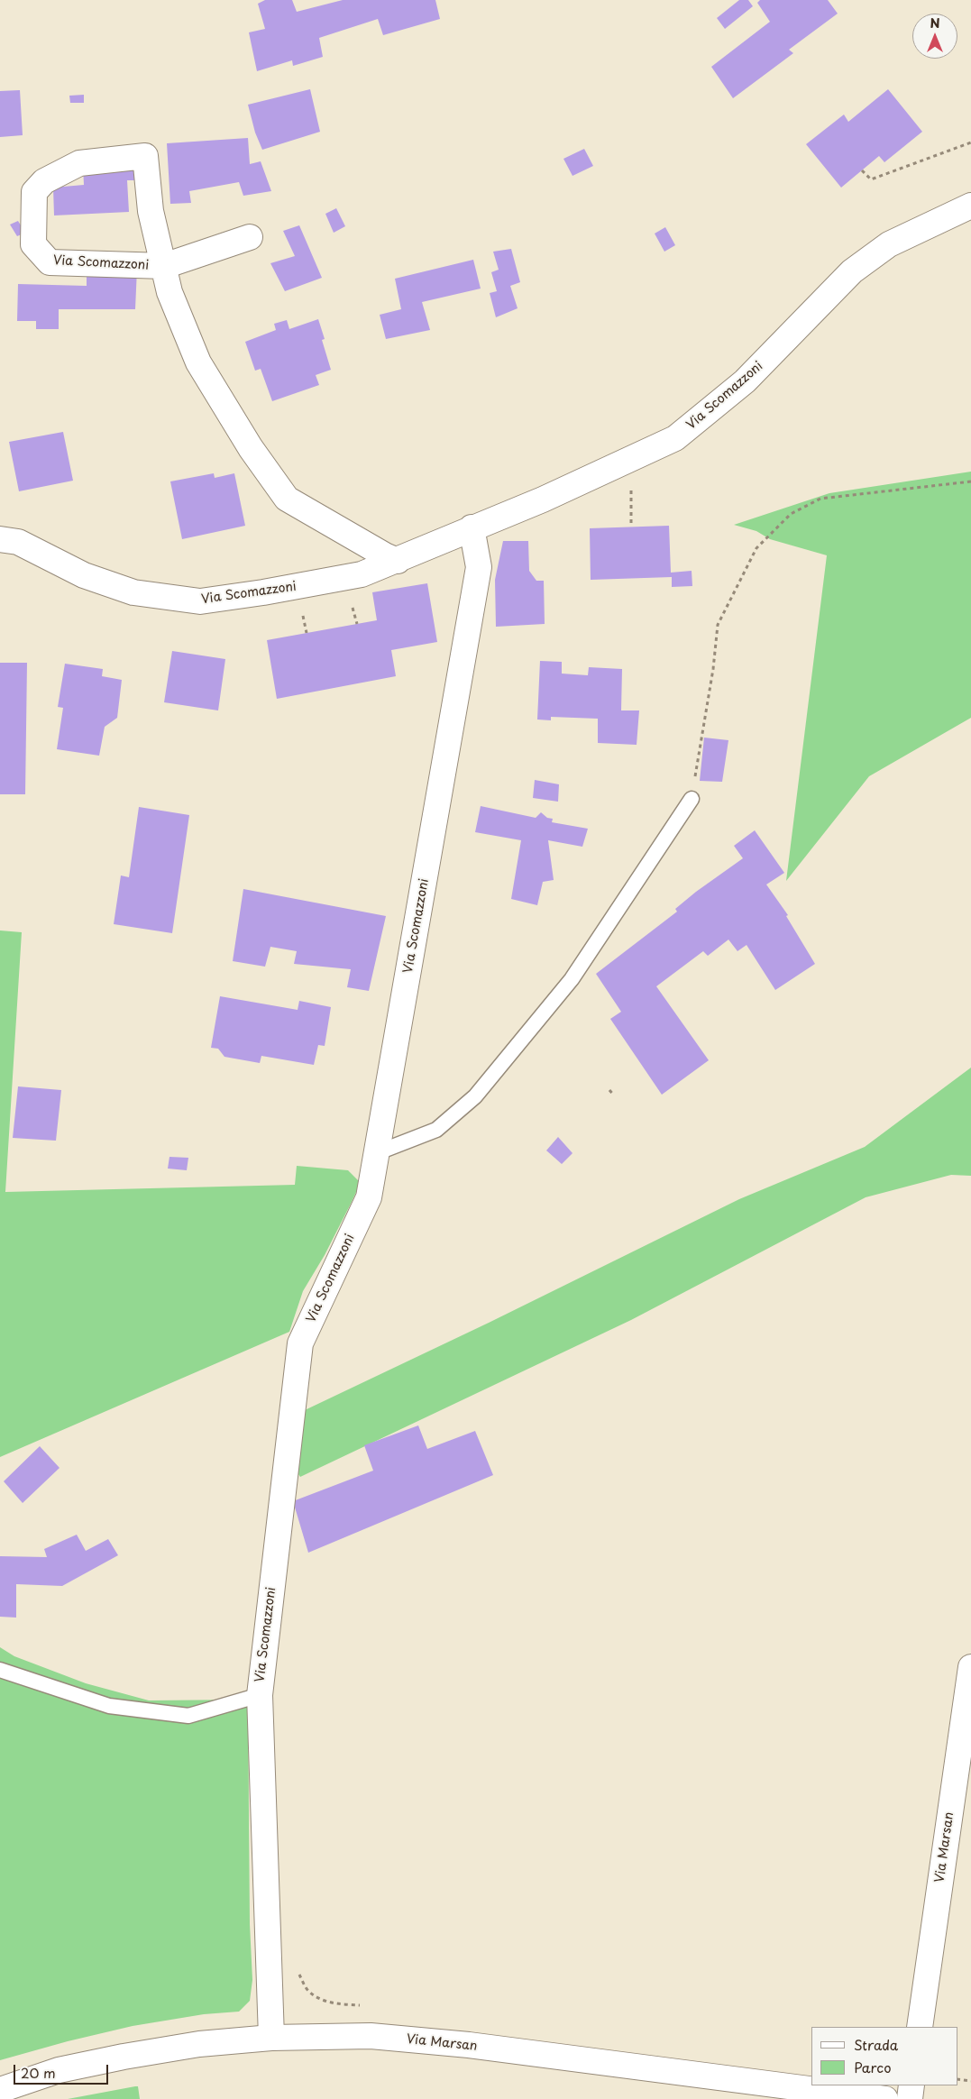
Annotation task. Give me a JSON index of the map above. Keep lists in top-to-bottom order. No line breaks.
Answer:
{"streets":{"street":["Via Scomazzoni","Via Marsan"]},"crossings":[["Via Scomazzoni","Via Marsan"]],"legend":["Strada","Parco"],"scale_bar":"20 m","north":"top"}
